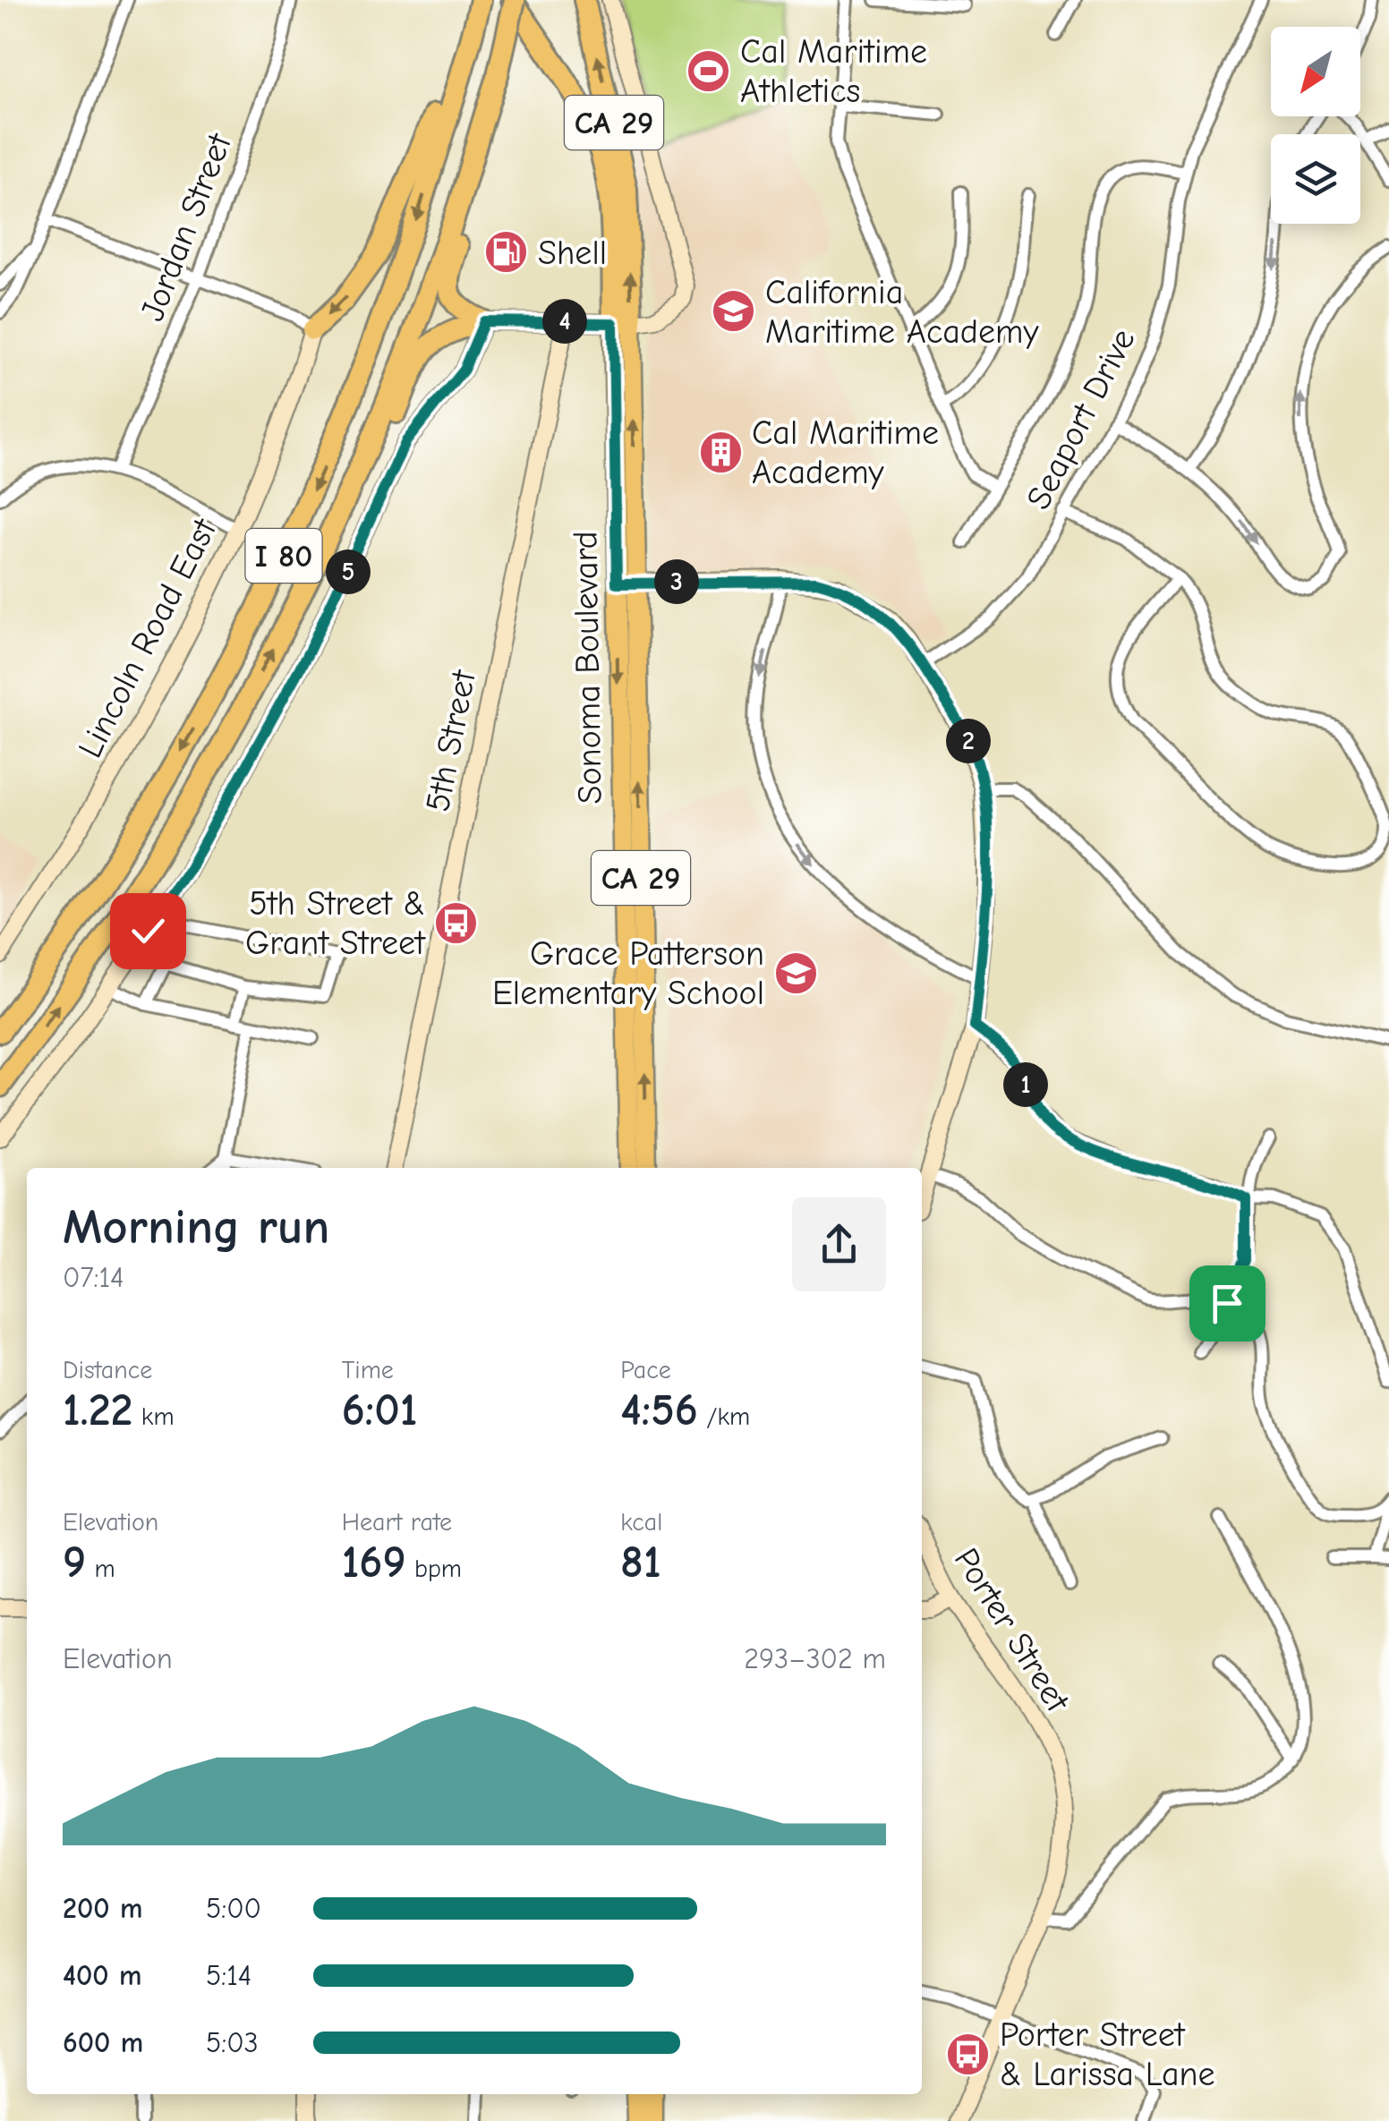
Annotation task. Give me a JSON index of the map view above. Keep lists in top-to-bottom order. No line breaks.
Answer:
{"streets":{"highway":["CA 29","I 80"],"main road":["Sonoma Boulevard"],"street":["Jordan Street","Seaport Drive","Lincoln Road East","5th Street","Porter Street"]},"crossings":[["CA 29","I 80"],["CA 29","Sonoma Boulevard"]],"places":{"sports":["Cal Maritime Athletics"],"fuel station":["Shell"],"school or university":["California Maritime Academy","Grace Patterson Elementary School"],"building":["Cal Maritime Academy"],"bus stop":["5th Street & Grant Street","Porter Street & Larissa Lane"]},"north":"bottom left","page":{"pins":["4","5","3","2","1"],"heading":["Morning run","07:14"],"stats":[["Distance","1.22 km"],["Time","6:01"],["Pace","4:56 /km"],["Elevation","9 m"],["Heart rate","169 bpm"],["kcal","81"]],"chart":["Elevation","293–302 m"],"list":[{"name":"200 m","note":"5:00"},{"name":"400 m","note":"5:14"},{"name":"600 m","note":"5:03"}]}}
